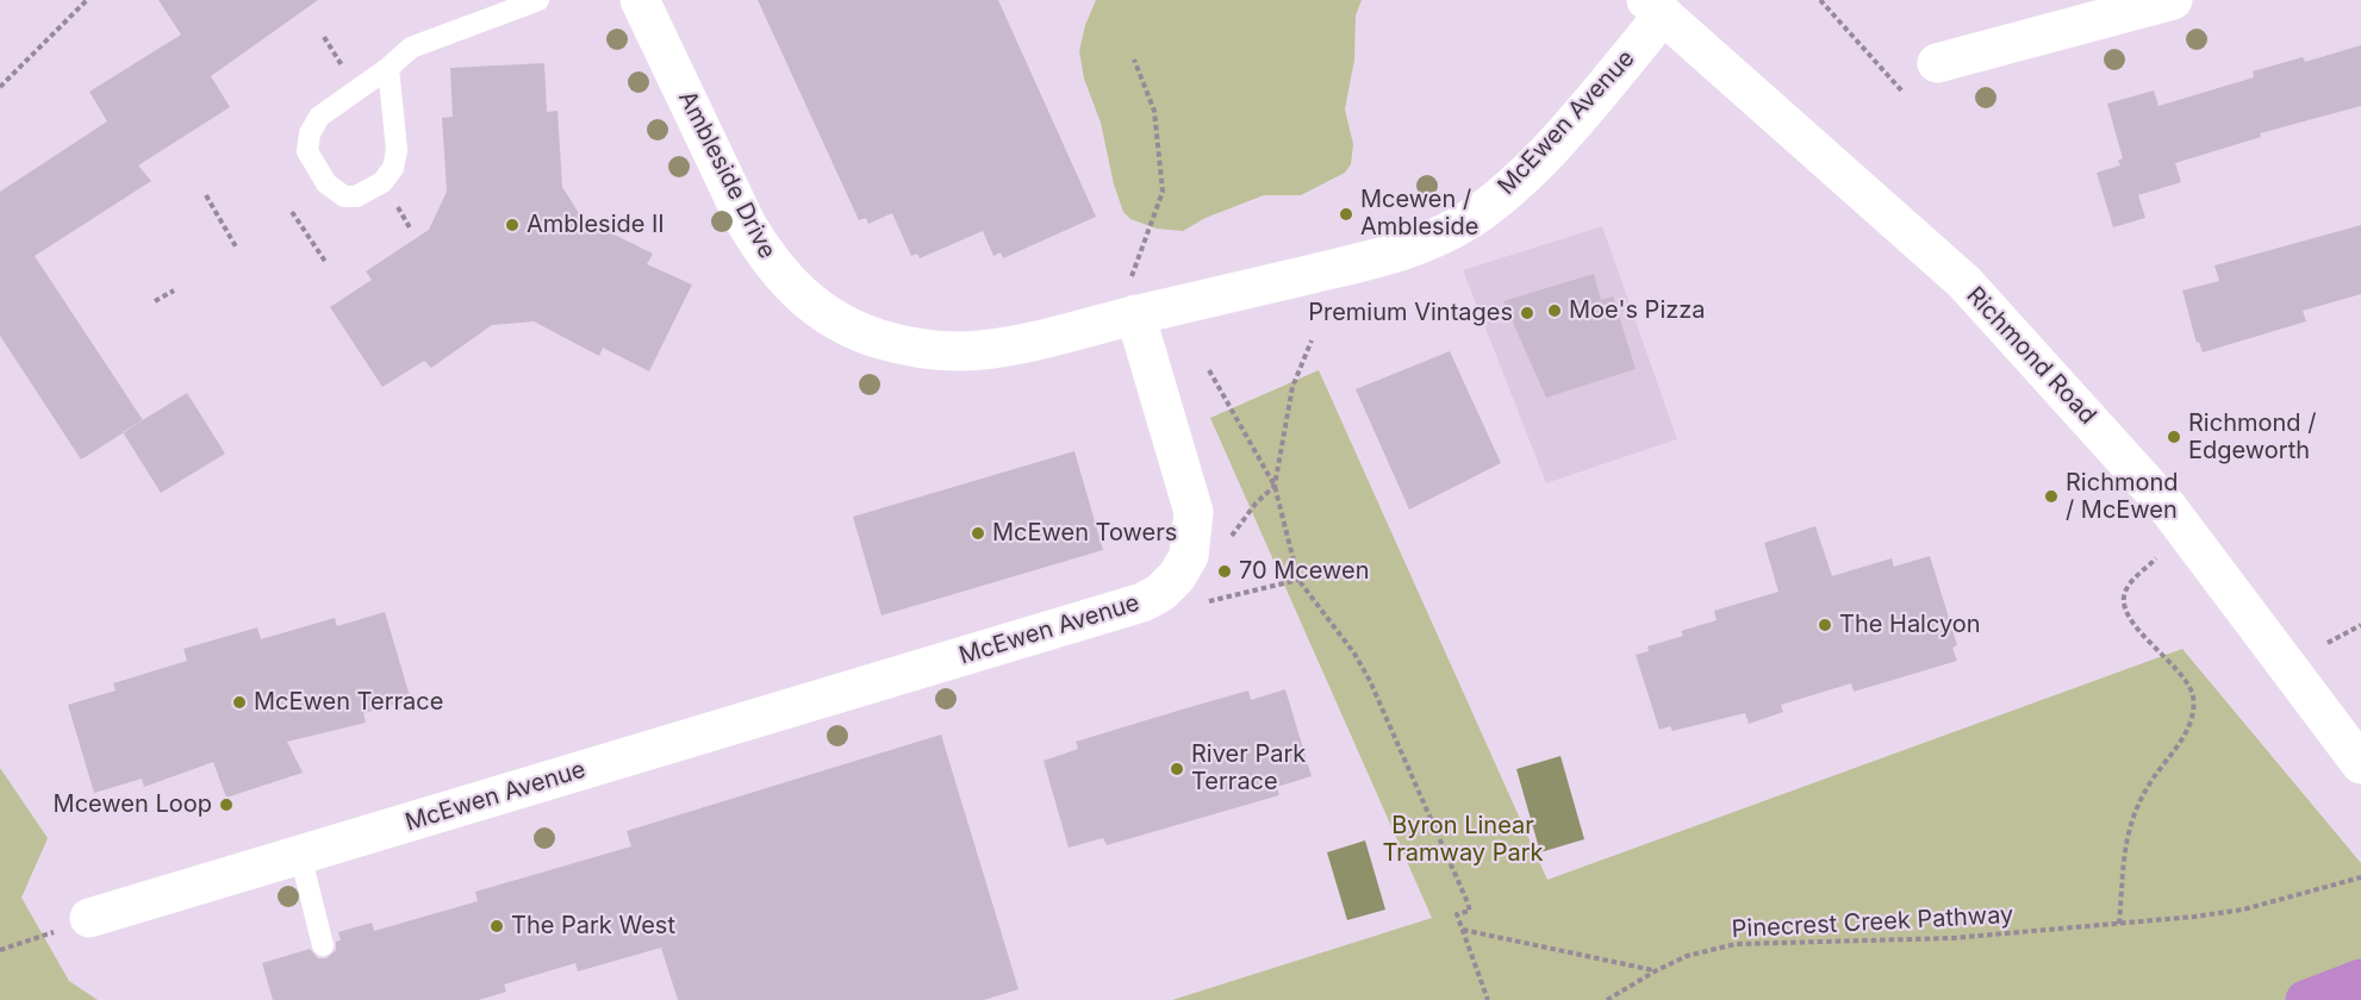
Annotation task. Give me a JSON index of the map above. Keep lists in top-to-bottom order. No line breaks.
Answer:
{"streets":{"street":["McEwen Avenue","Ambleside Drive","Richmond Road"],"path":["Pinecrest Creek Pathway"]},"crossings":[["McEwen Avenue","Ambleside Drive"],["McEwen Avenue","Richmond Road"]],"parks":["Byron Linear Tramway Park"],"places":["Mcewen / Ambleside","Ambleside II","Moe's Pizza","Premium Vintages","Richmond / Edgeworth","Richmond / McEwen","McEwen Towers","70 Mcewen","The Halcyon","McEwen Terrace","River Park Terrace","Mcewen Loop","The Park West"]}
